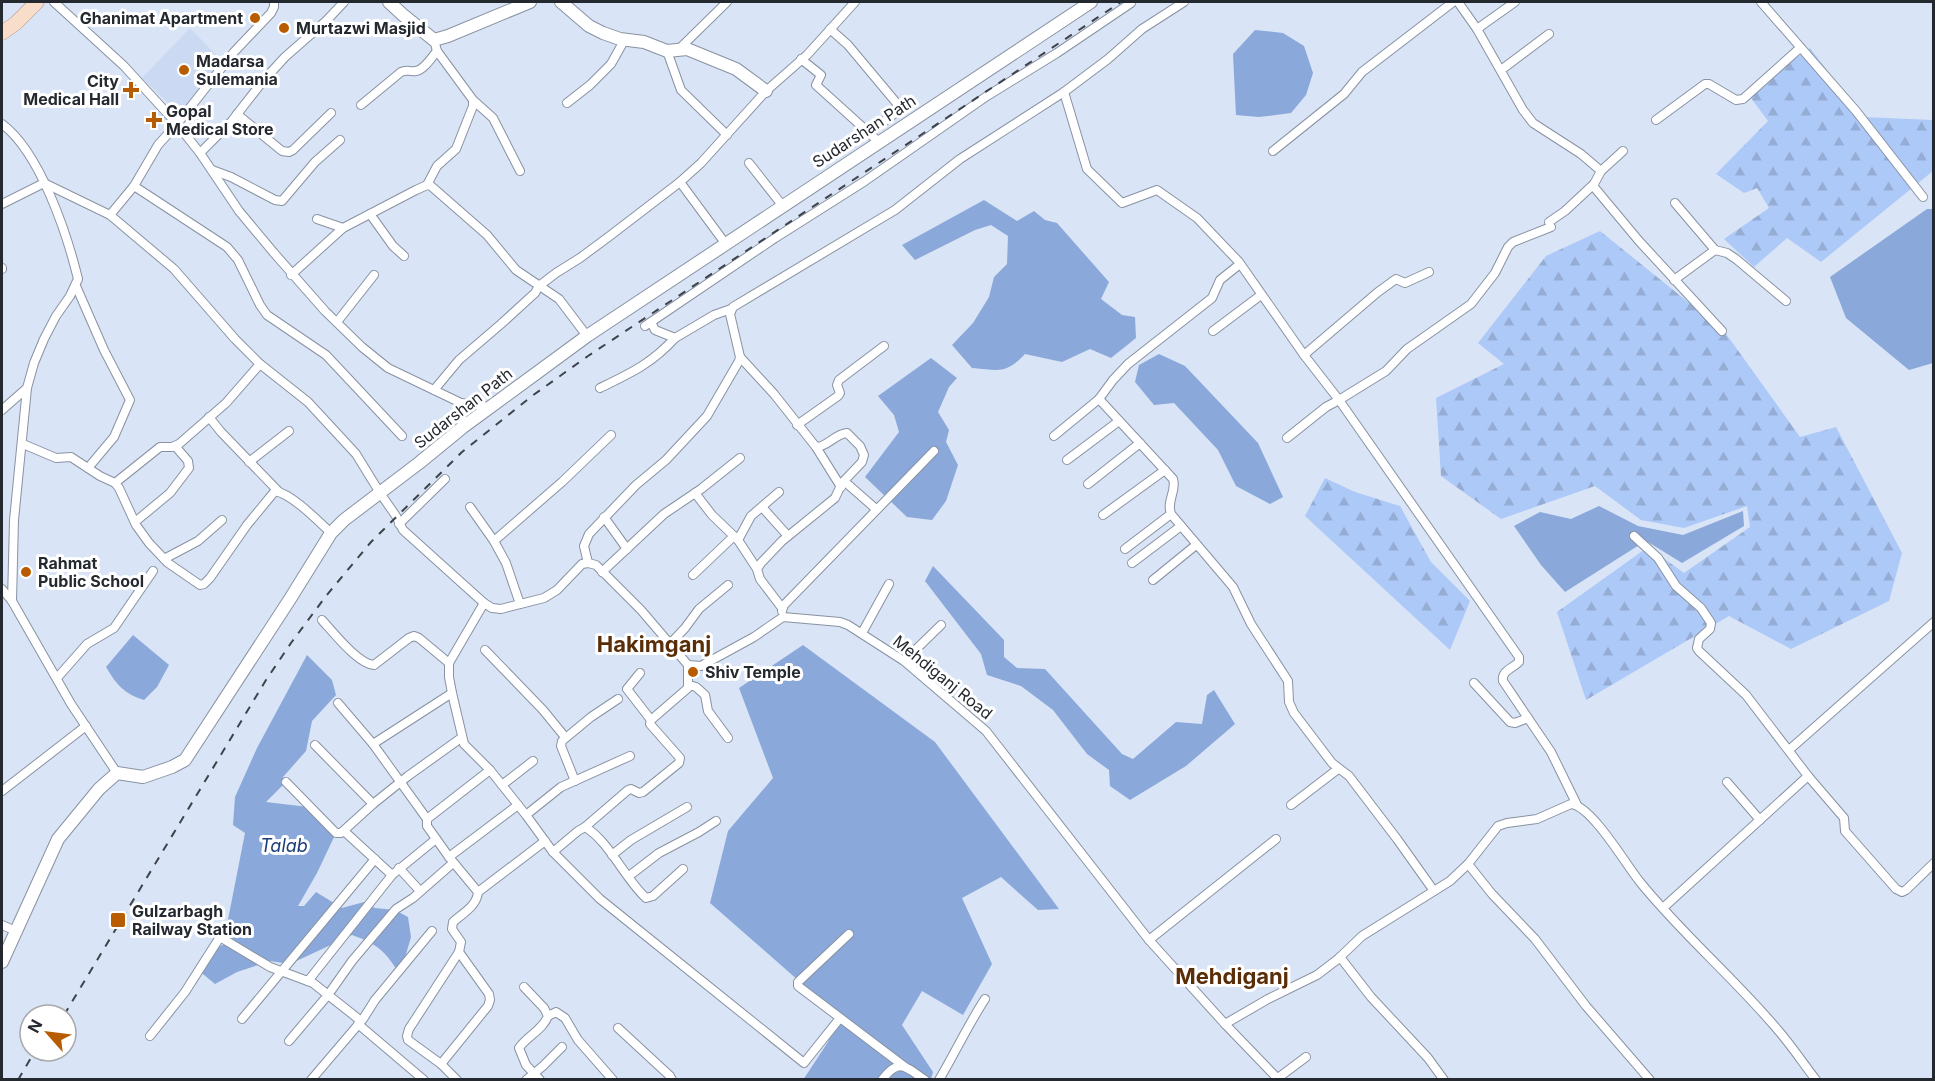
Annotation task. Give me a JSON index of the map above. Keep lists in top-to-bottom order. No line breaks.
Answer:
{"streets":{"main road":["Sudarshan Path"],"street":["Mehdiganj Road"]},"districts":["Hakimganj","Mehdiganj"],"water":["Talab"],"places":{"other":["Ghanimat Apartment","Murtazwi Masjid","Madarsa Sulemania","Rahmat Public School","Shiv Temple"],"health":["City Medical Hall","Gopal Medical Store"],"transit":["Gulzarbagh Railway Station"]},"north":"top left"}
